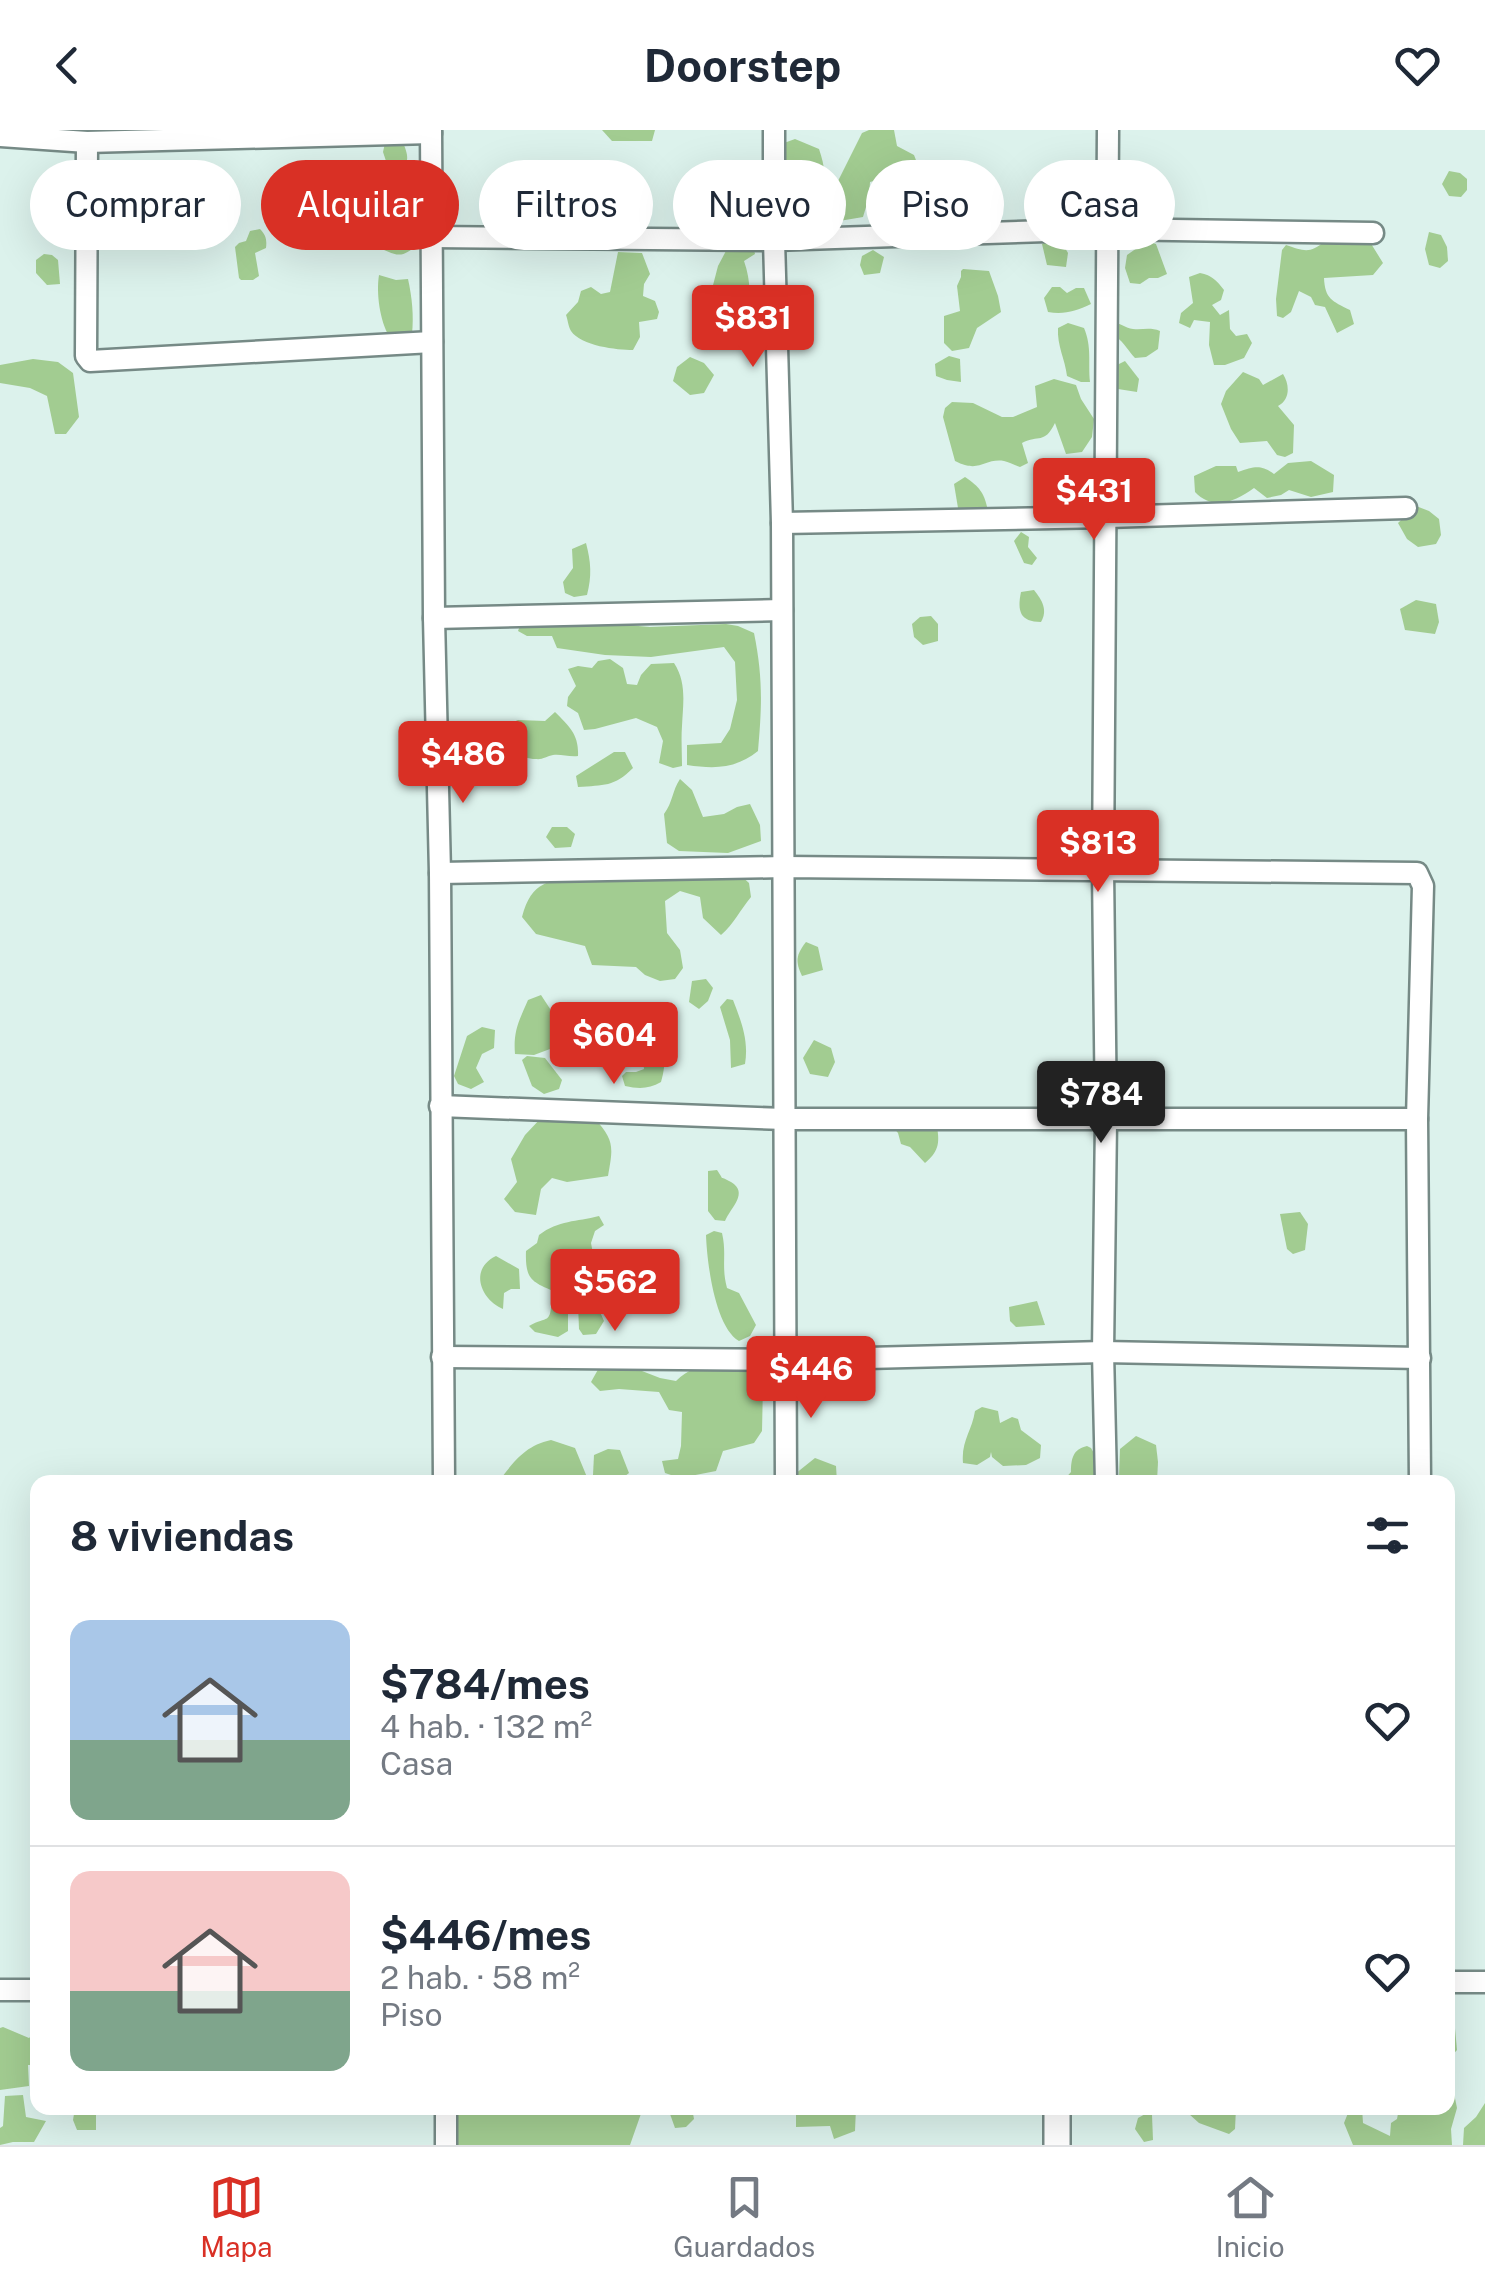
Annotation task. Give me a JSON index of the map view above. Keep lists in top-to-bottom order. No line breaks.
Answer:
{"page":{"header":"Doorstep","chip":["Comprar","Alquilar","Filtros","Nuevo","Piso","Casa"],"price":["$831","$431","$486","$813","$604","$784","$562","$446"],"heading":"8 viviendas","list":[{"name":"$784/mes","note":"4 hab. · 132 m² · Casa"},{"name":"$446/mes","note":"2 hab. · 58 m² · Piso"}],"tabs":["Mapa","Guardados","Inicio"]}}
